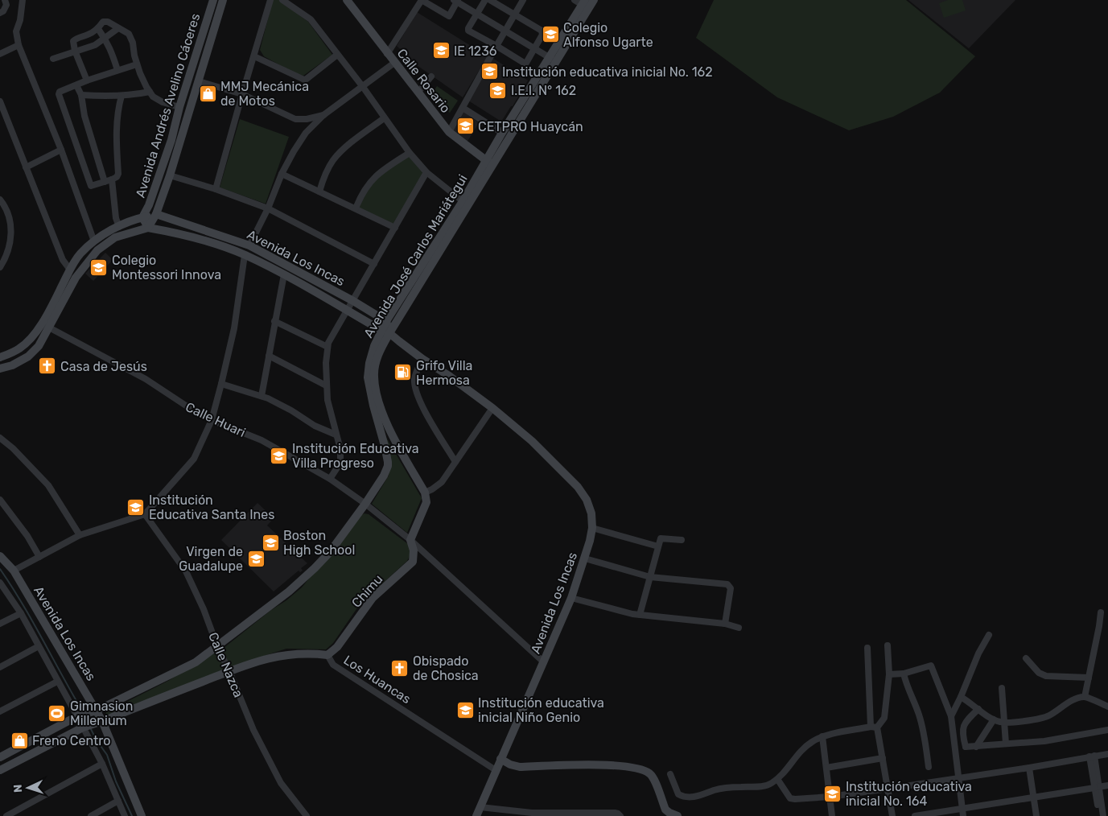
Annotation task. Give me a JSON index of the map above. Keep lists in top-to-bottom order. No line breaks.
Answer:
{"streets":{"main road":["Calle Rosario","Avenida Andrés Avelino Cáceres","Avenida José Carlos Mariátegui","Avenida Los Incas","Chimu","Los Huancas"],"street":["Calle Huari","Calle Nazca"]},"crossings":[["Calle Rosario","Avenida José Carlos Mariátegui"],["Avenida Andrés Avelino Cáceres","Avenida Los Incas"],["Avenida José Carlos Mariátegui","Avenida Los Incas"],["Avenida José Carlos Mariátegui","Calle Huari"],["Avenida José Carlos Mariátegui","Calle Nazca"],["Avenida Los Incas","Calle Huari"],["Avenida Los Incas","Los Huancas"],["Calle Huari","Chimu"],["Chimu","Los Huancas"],["Calle Nazca","Los Huancas"]],"places":{"school or university":["Colegio Alfonso Ugarte","IE 1236","Institución educativa inicial No. 162","I.E.I. N° 162","CETPRO Huaycán","Colegio Montessori Innova","Institución Educativa Villa Progreso","Institución Educativa Santa Ines","Boston High School","Virgen de Guadalupe","Institución educativa inicial Niño Genio","Institución educativa inicial No. 164"],"shop":["MMJ Mecánica de Motos","Freno Centro"],"church":["Casa de Jesús","Obispado de Chosica"],"fuel station":["Grifo Villa Hermosa"],"sports":["Gimnasion Millenium"]},"north":"left"}
